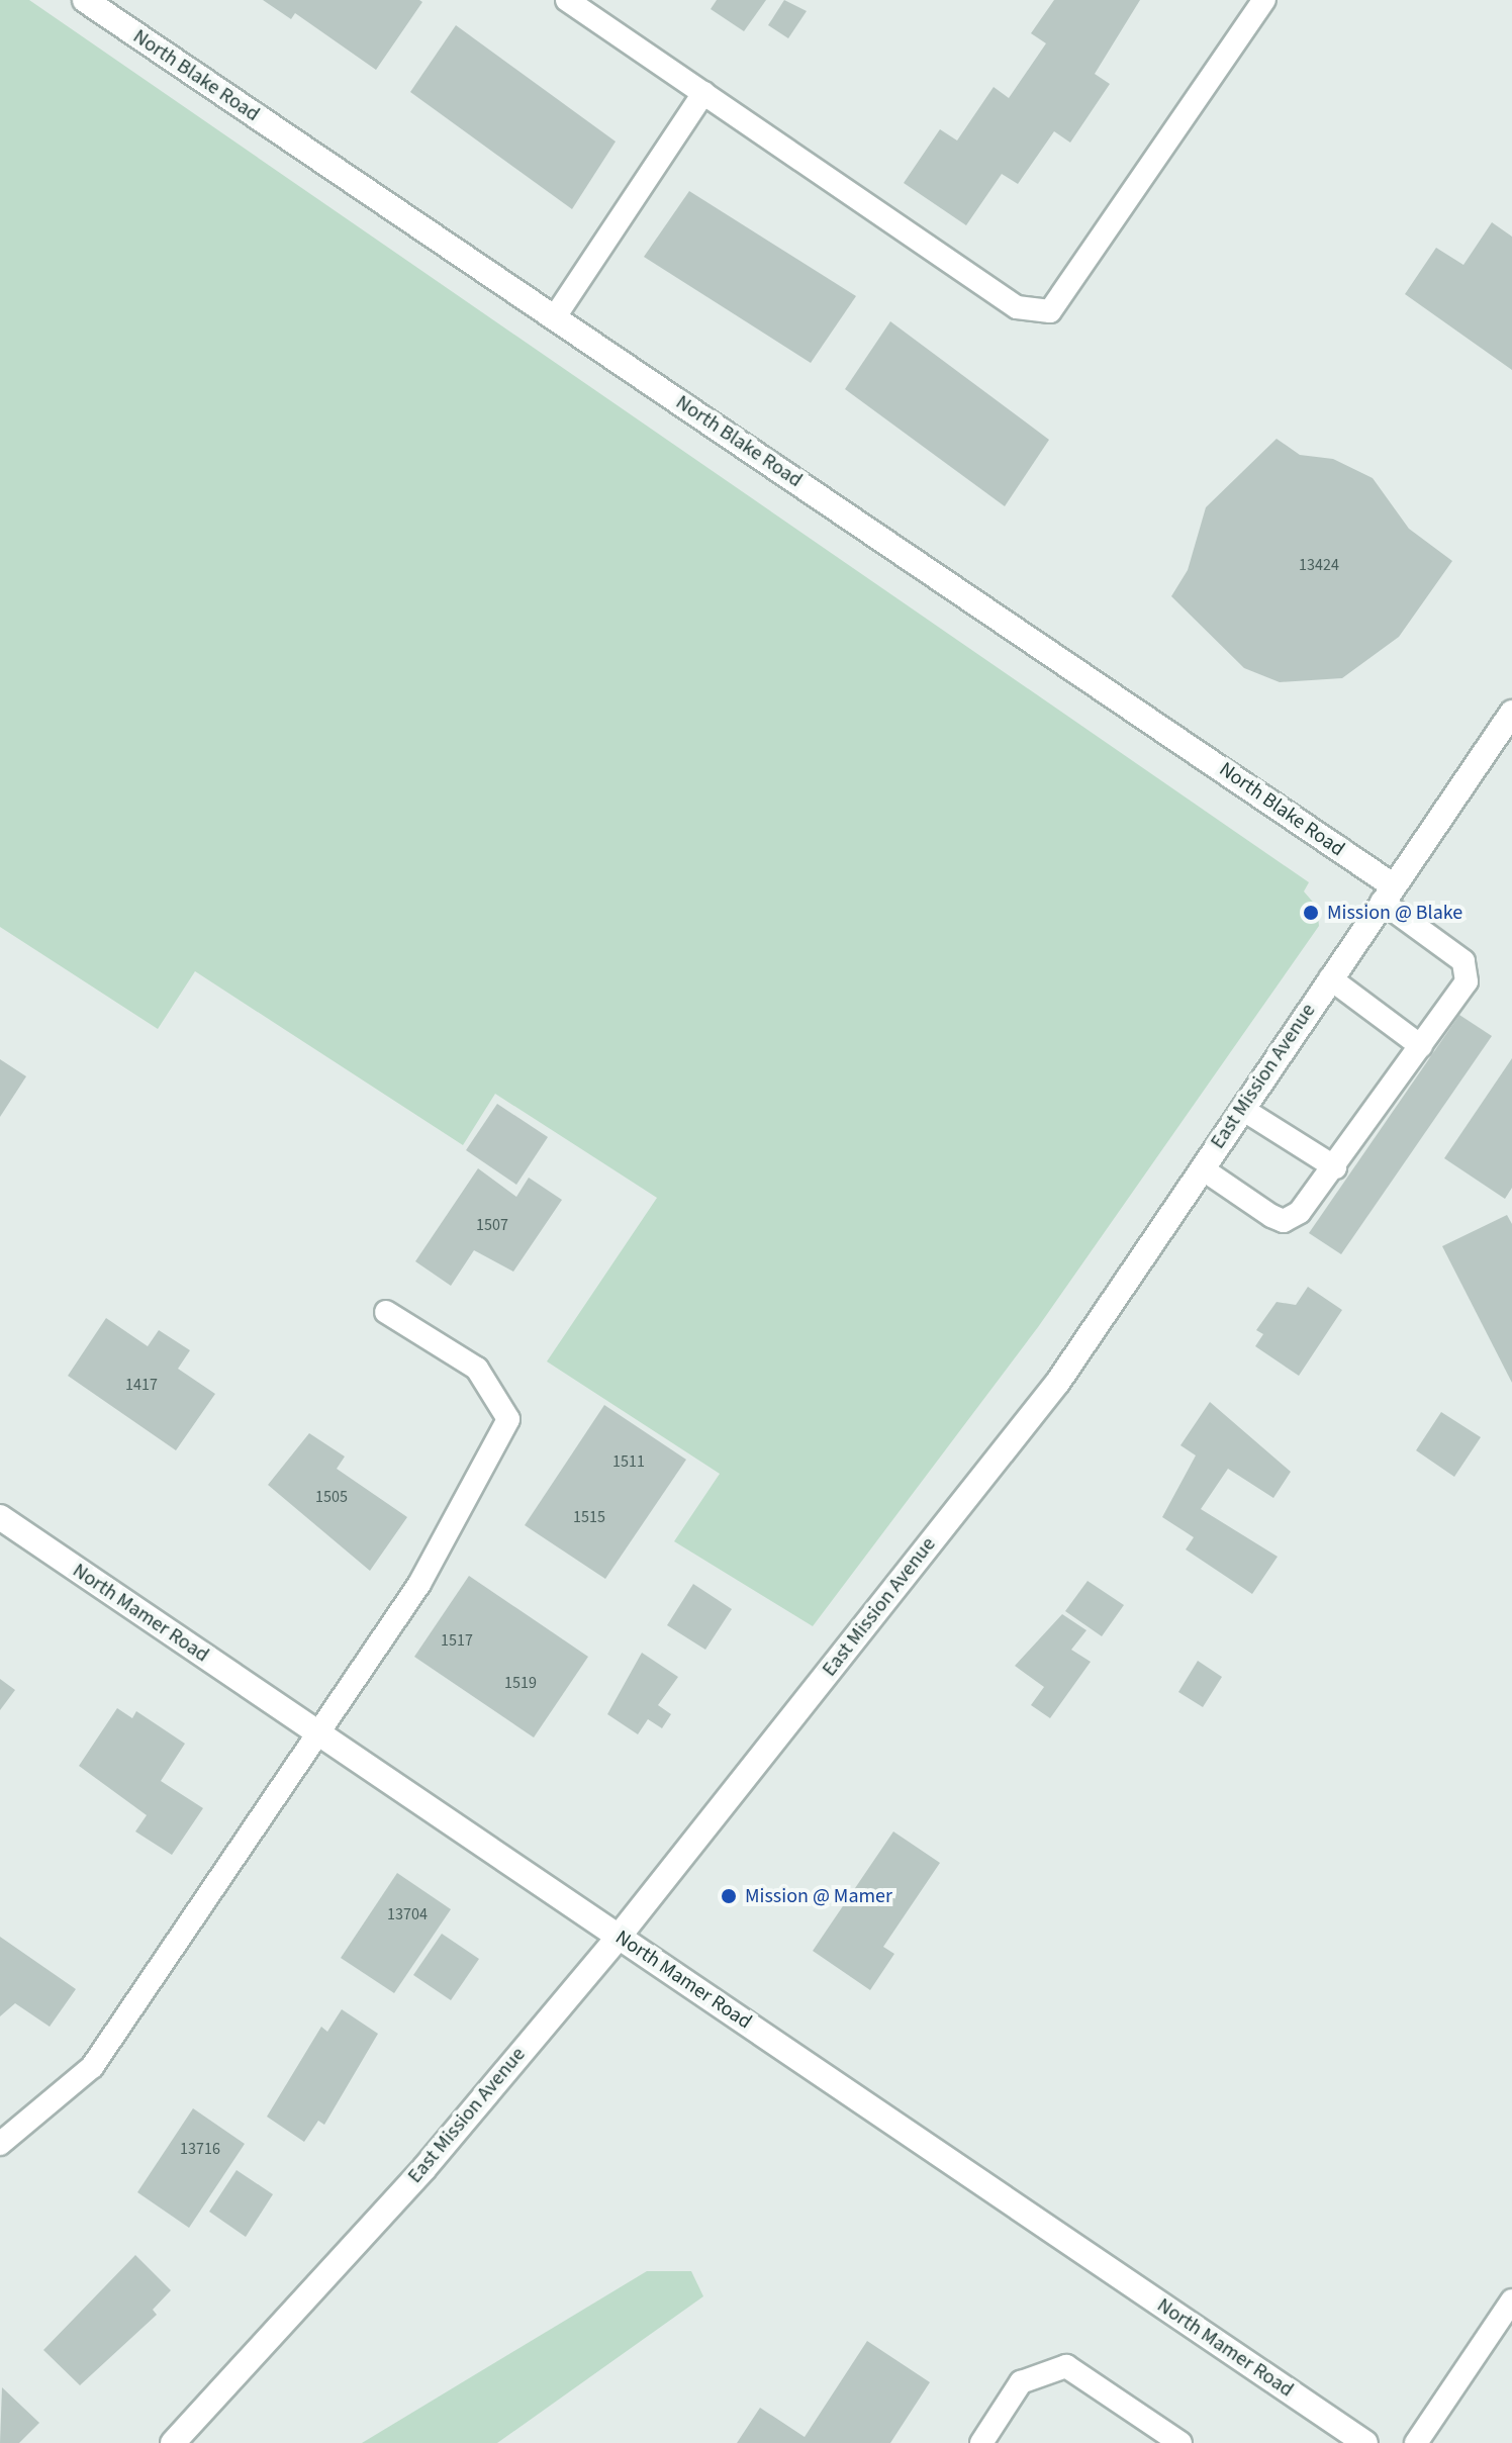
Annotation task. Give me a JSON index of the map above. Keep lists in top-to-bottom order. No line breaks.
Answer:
{"streets":{"street":["North Blake Road","East Mission Avenue","North Mamer Road"]},"crossings":[["North Blake Road","East Mission Avenue"],["East Mission Avenue","North Mamer Road"]],"places":["Mission @ Blake","Mission @ Mamer"],"house_numbers":["13424","1507","1417","1511","1505","1515","1517","1519","13704","13716"]}
